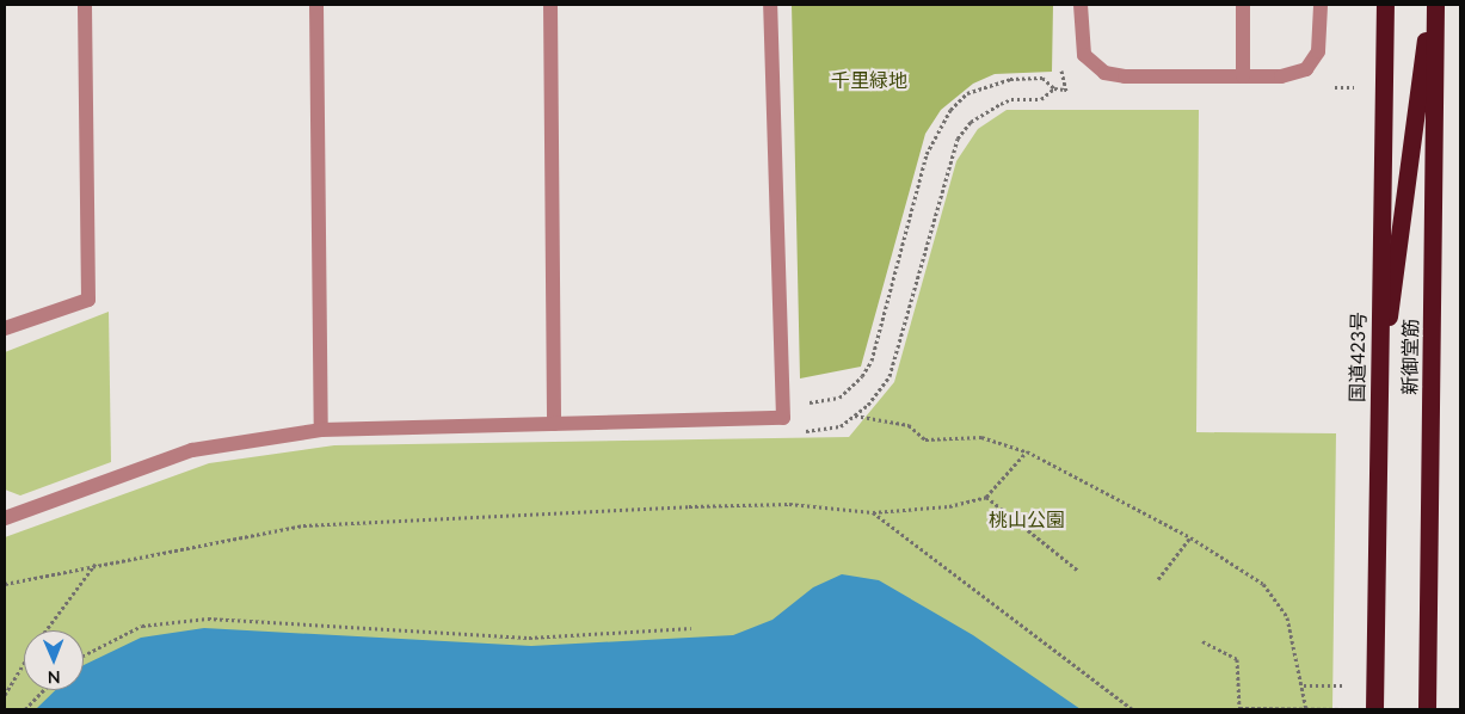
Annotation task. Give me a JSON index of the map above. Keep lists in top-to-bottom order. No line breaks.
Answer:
{"streets":{"highway":["国道423号","新御堂筋"]},"parks":["千里緑地","桃山公園"],"north":"bottom"}
